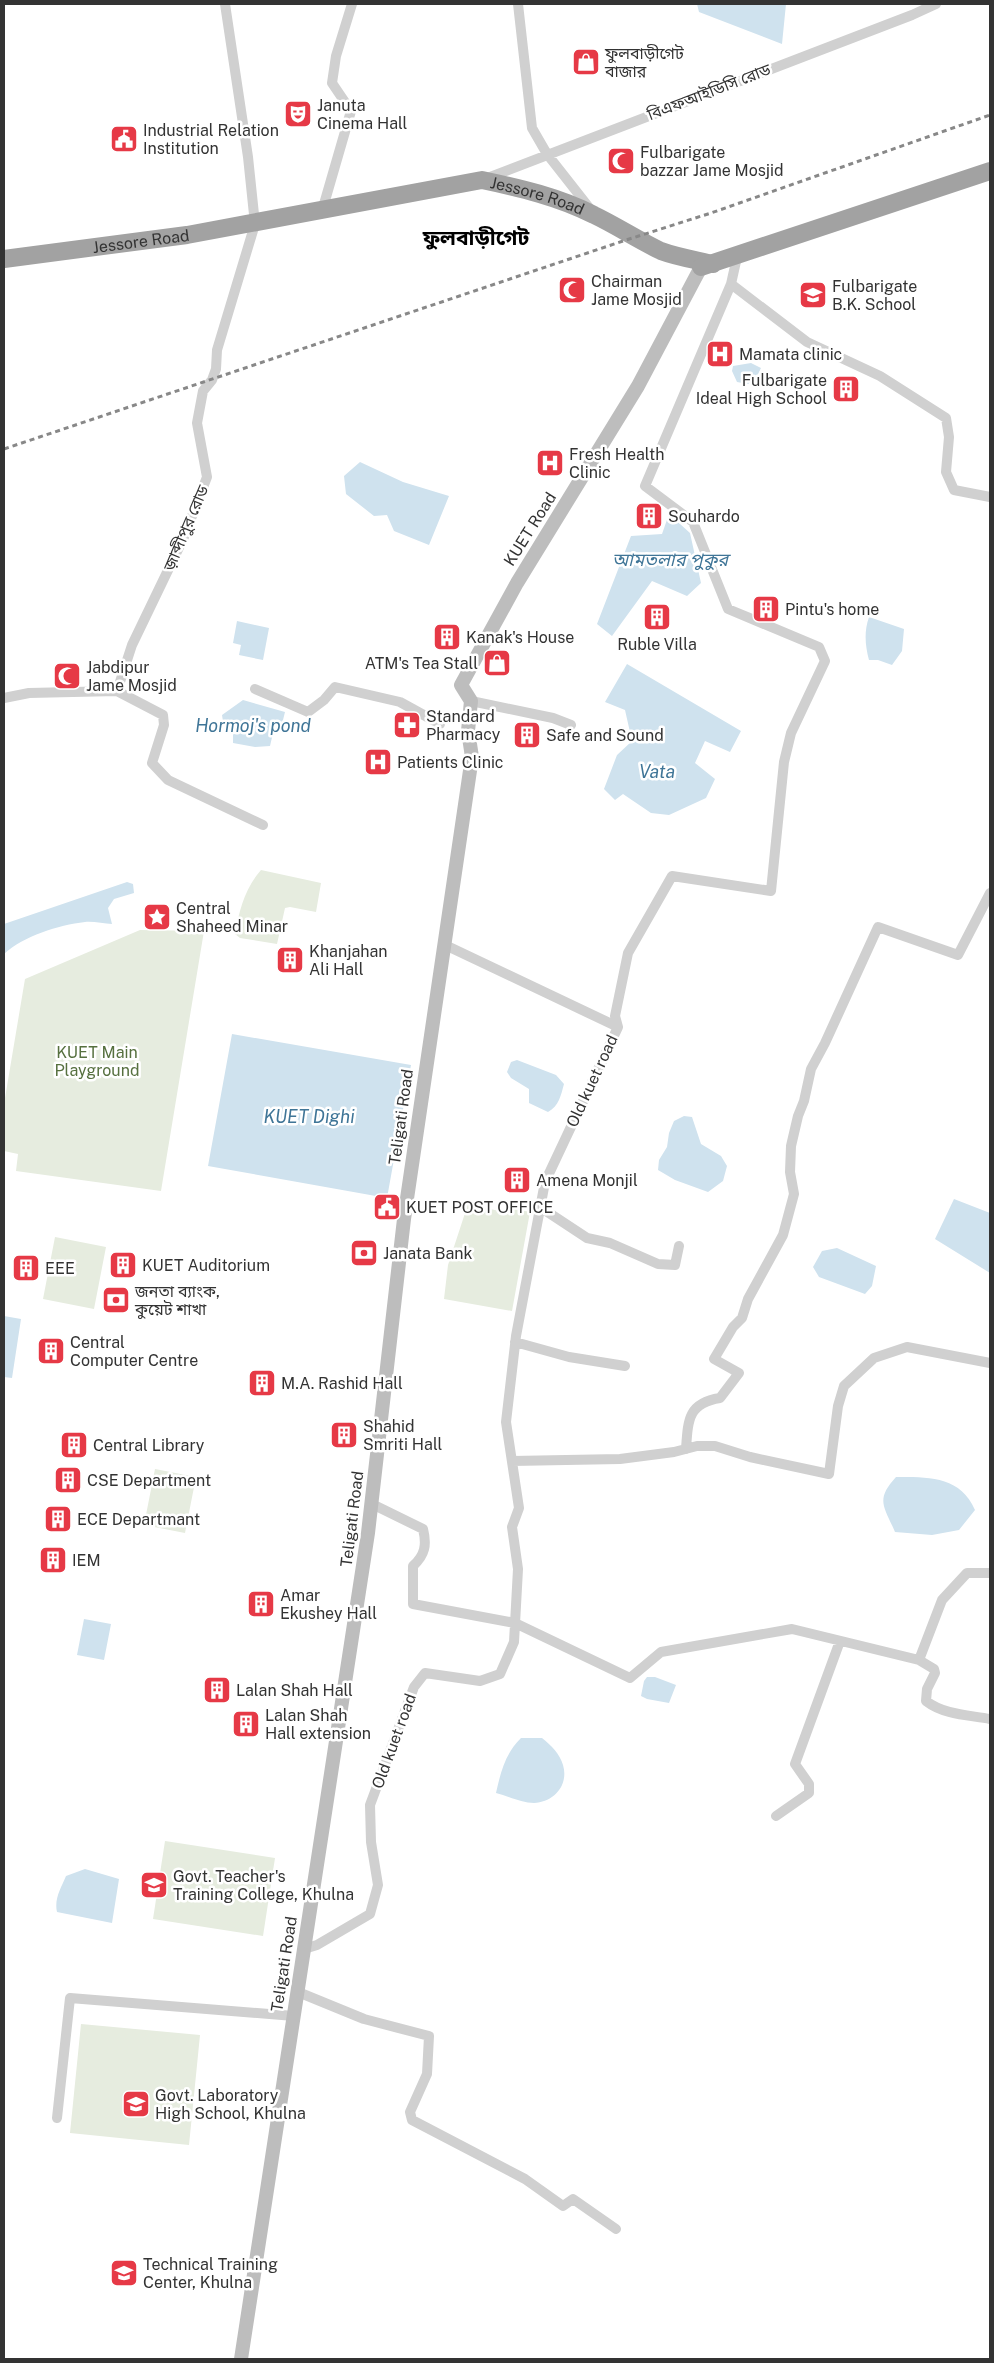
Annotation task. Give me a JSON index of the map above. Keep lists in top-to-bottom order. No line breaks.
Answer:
{"streets":{"highway":["Jessore Road"],"main road":["KUET Road","Teligati Road"],"street":["বিএফআইডিসি রোড","জ়াব্দীপুর রোড","Old kuet road"]},"crossings":[["বিএফআইডিসি রোড","Jessore Road"],["Jessore Road","জ়াব্দীপুর রোড"],["Jessore Road","KUET Road"],["KUET Road","Teligati Road"],["Old kuet road","Teligati Road"]],"districts":["ফুলবাড়ীগেট"],"water":["আমতলার পুকুর","Hormoj's pond","Vata","KUET Dighi"],"parks":["KUET Main Playground"],"places":{"shop":["ফুলবাড়ীগেট বাজার","ATM's Tea Stall"],"theatre":["Januta Cinema Hall"],"public building":["Industrial Relation Institution","KUET POST OFFICE"],"mosque":["Fulbarigate bazzar Jame Mosjid","Chairman Jame Mosjid","Jabdipur Jame Mosjid"],"school or university":["Fulbarigate B.K. School","Govt. Teacher's Training College, Khulna","Govt. Laboratory High School, Khulna","Technical Training Center, Khulna"],"hospital":["Mamata clinic","Fresh Health Clinic","Patients Clinic"],"building":["Fulbarigate Ideal High School","Souhardo","Pintu's home","Ruble Villa","Kanak's House","Safe and Sound","Khanjahan Ali Hall","Amena Monjil","KUET Auditorium","EEE","Central Computer Centre","M.A. Rashid Hall","Shahid Smriti Hall","Central Library","CSE Department","ECE Departmant","IEM","Amar Ekushey Hall","Lalan Shah Hall","Lalan Shah Hall extension"],"pharmacy":["Standard Pharmacy"],"place":["Central Shaheed Minar"],"bank":["Janata Bank","জনতা ব্যাংক, কুয়েট শাখা"]}}
